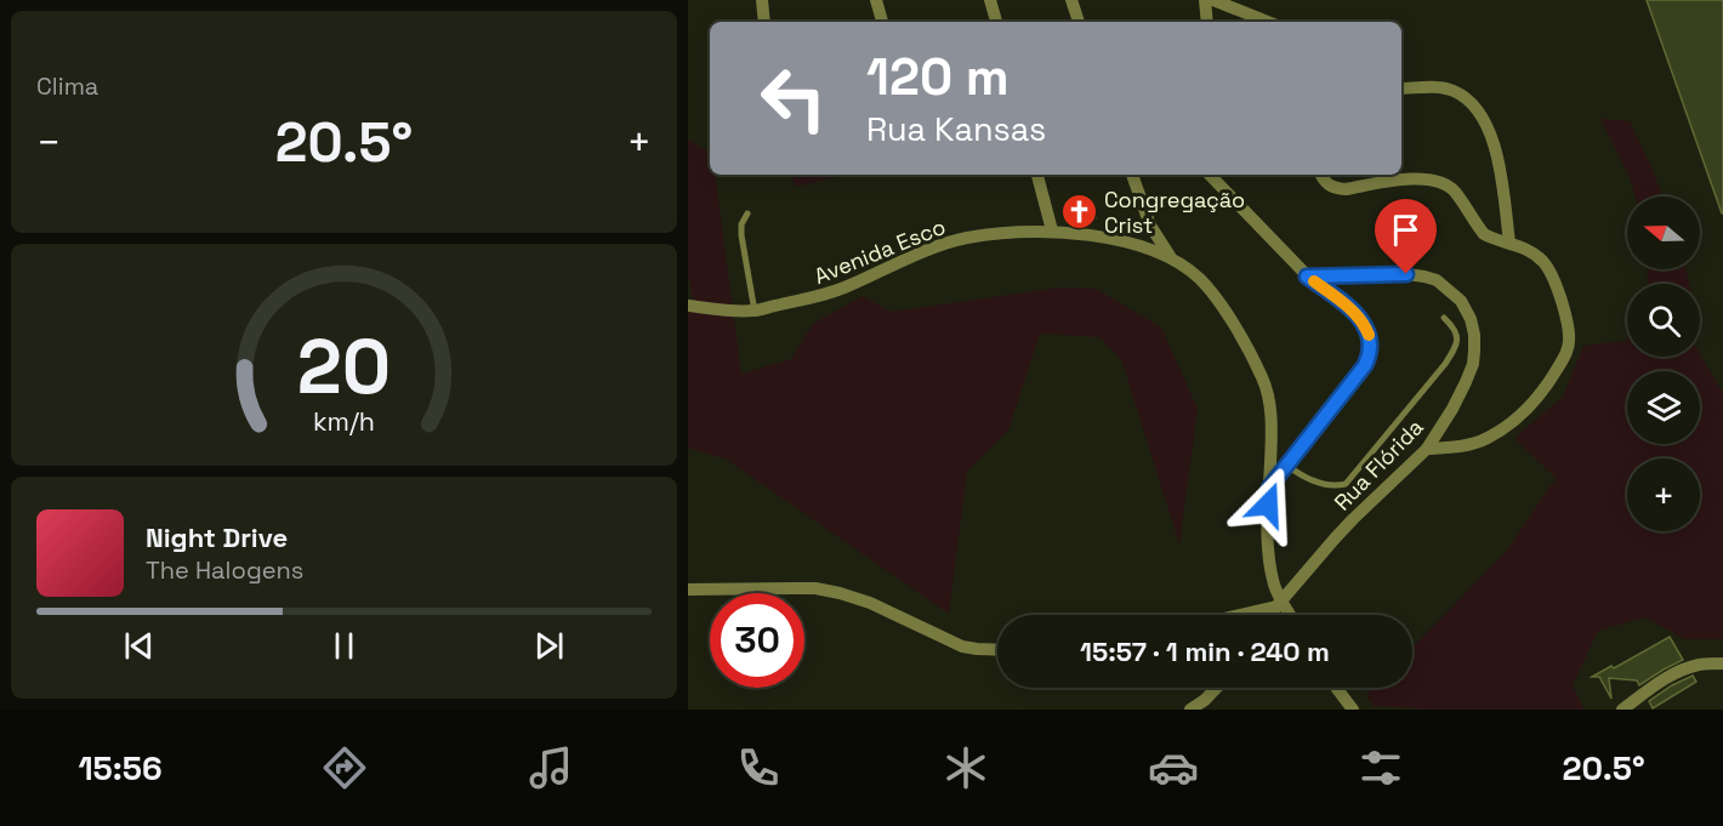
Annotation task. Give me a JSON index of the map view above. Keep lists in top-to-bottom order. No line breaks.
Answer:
{"streets":{"street":["Avenida Esco","Rua Flórida"]},"places":{"church":["Congregação Crist"]},"north":"left","page":{"tile":"Clima","turn":["120 m","Rua Kansas"],"heat":["−","20.5°","+"],"map_buttons":"+","song":["Night Drive","The Halogens"],"limit":"30","trip":"15:57 · 1 min · 240 m","tabs":["15:56","20.5°"],"gauge":["20","km/h"]}}
